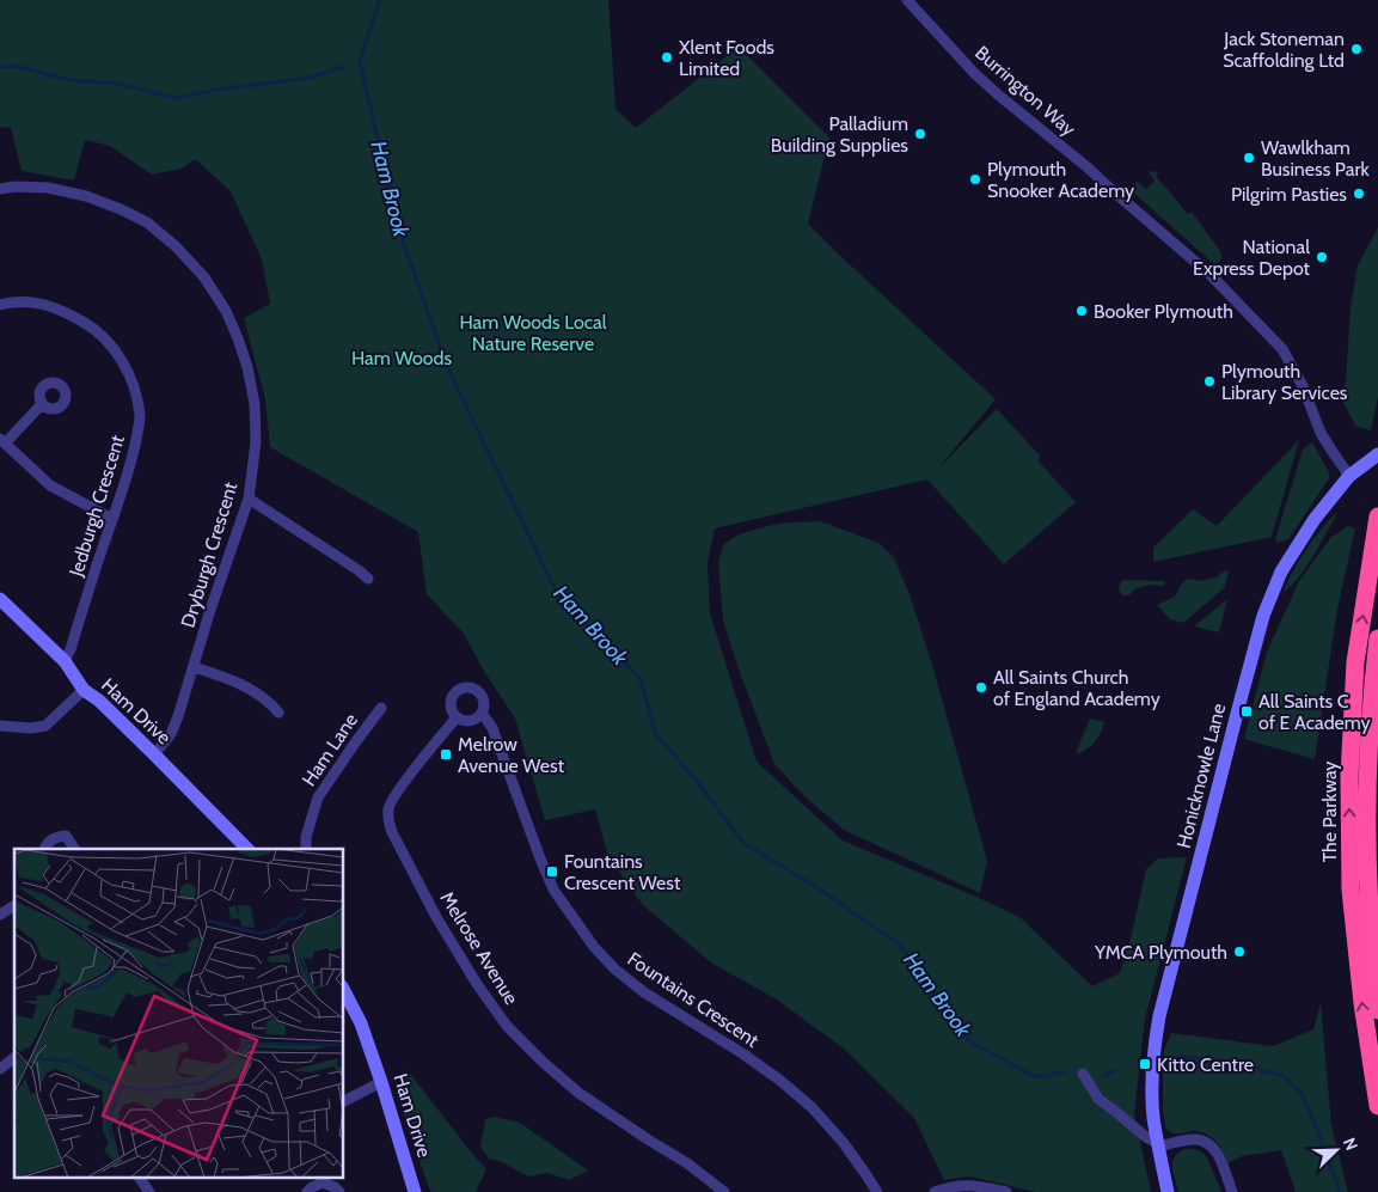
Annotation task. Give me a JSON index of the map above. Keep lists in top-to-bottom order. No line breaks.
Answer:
{"streets":{"highway":["The Parkway"],"street":["Burrington Way","Jedburgh Crescent","Dryburgh Crescent","Ham Drive","Ham Lane","Honicknowle Lane","Melrose Avenue","Fountains Crescent"]},"crossings":[["Burrington Way","Honicknowle Lane"],["Jedburgh Crescent","Ham Drive"],["Dryburgh Crescent","Ham Drive"],["Melrose Avenue","Fountains Crescent"]],"water":["Ham Brook"],"parks":["Ham Woods Local Nature Reserve","Ham Woods"],"places":{"other":["Jack Stoneman Scaffolding Ltd","Xlent Foods Limited","Palladium Building Supplies","Wawlkham Business Park","Plymouth Snooker Academy","Pilgrim Pasties","National Express Depot","Booker Plymouth","Plymouth Library Services","All Saints Church of England Academy","YMCA Plymouth"],"transit":["All Saints C of E Academy","Melrow Avenue West","Fountains Crescent West","Kitto Centre"]},"north":"top right"}
